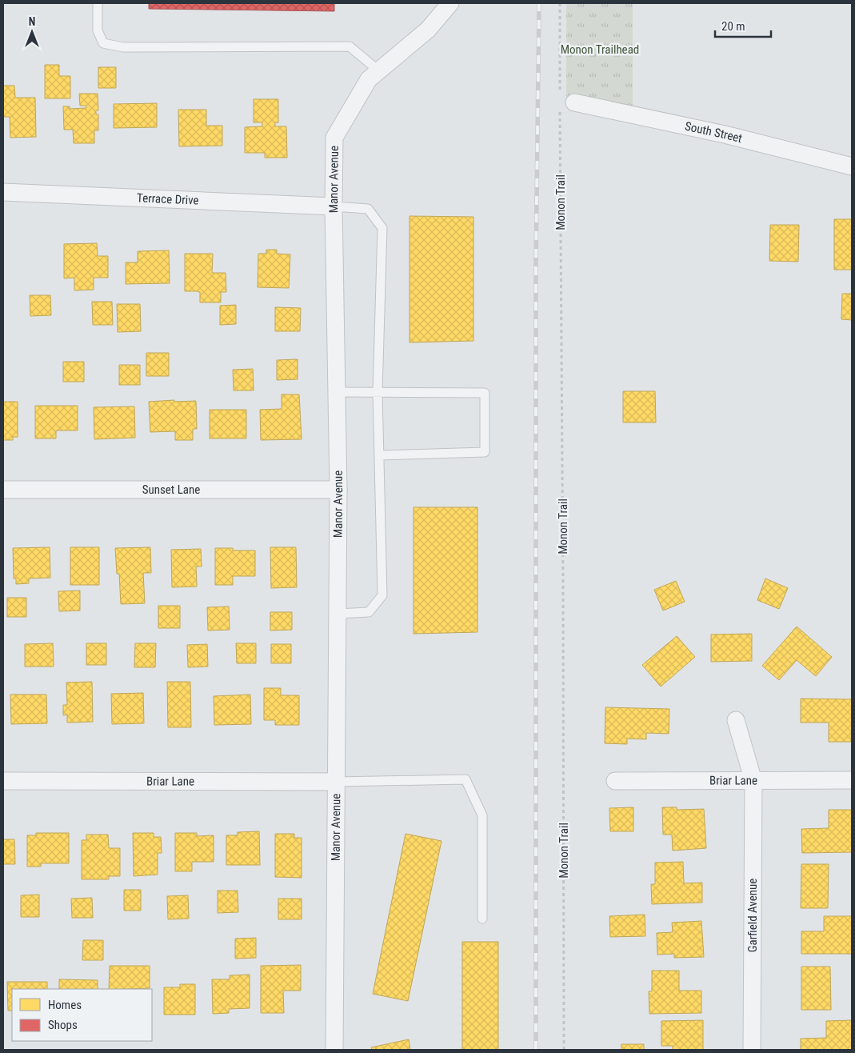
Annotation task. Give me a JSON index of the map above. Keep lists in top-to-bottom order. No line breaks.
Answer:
{"streets":{"street":["South Street","Manor Avenue","Terrace Drive","Sunset Lane","Briar Lane","Garfield Avenue"],"path":["Monon Trail"]},"crossings":[["South Street","Monon Trail"],["Manor Avenue","Terrace Drive"],["Manor Avenue","Sunset Lane"],["Manor Avenue","Briar Lane"],["Briar Lane","Garfield Avenue"]],"parks":["Monon Trailhead"],"legend":["Homes","Shops"],"scale_bar":"20 m","north":"top"}
